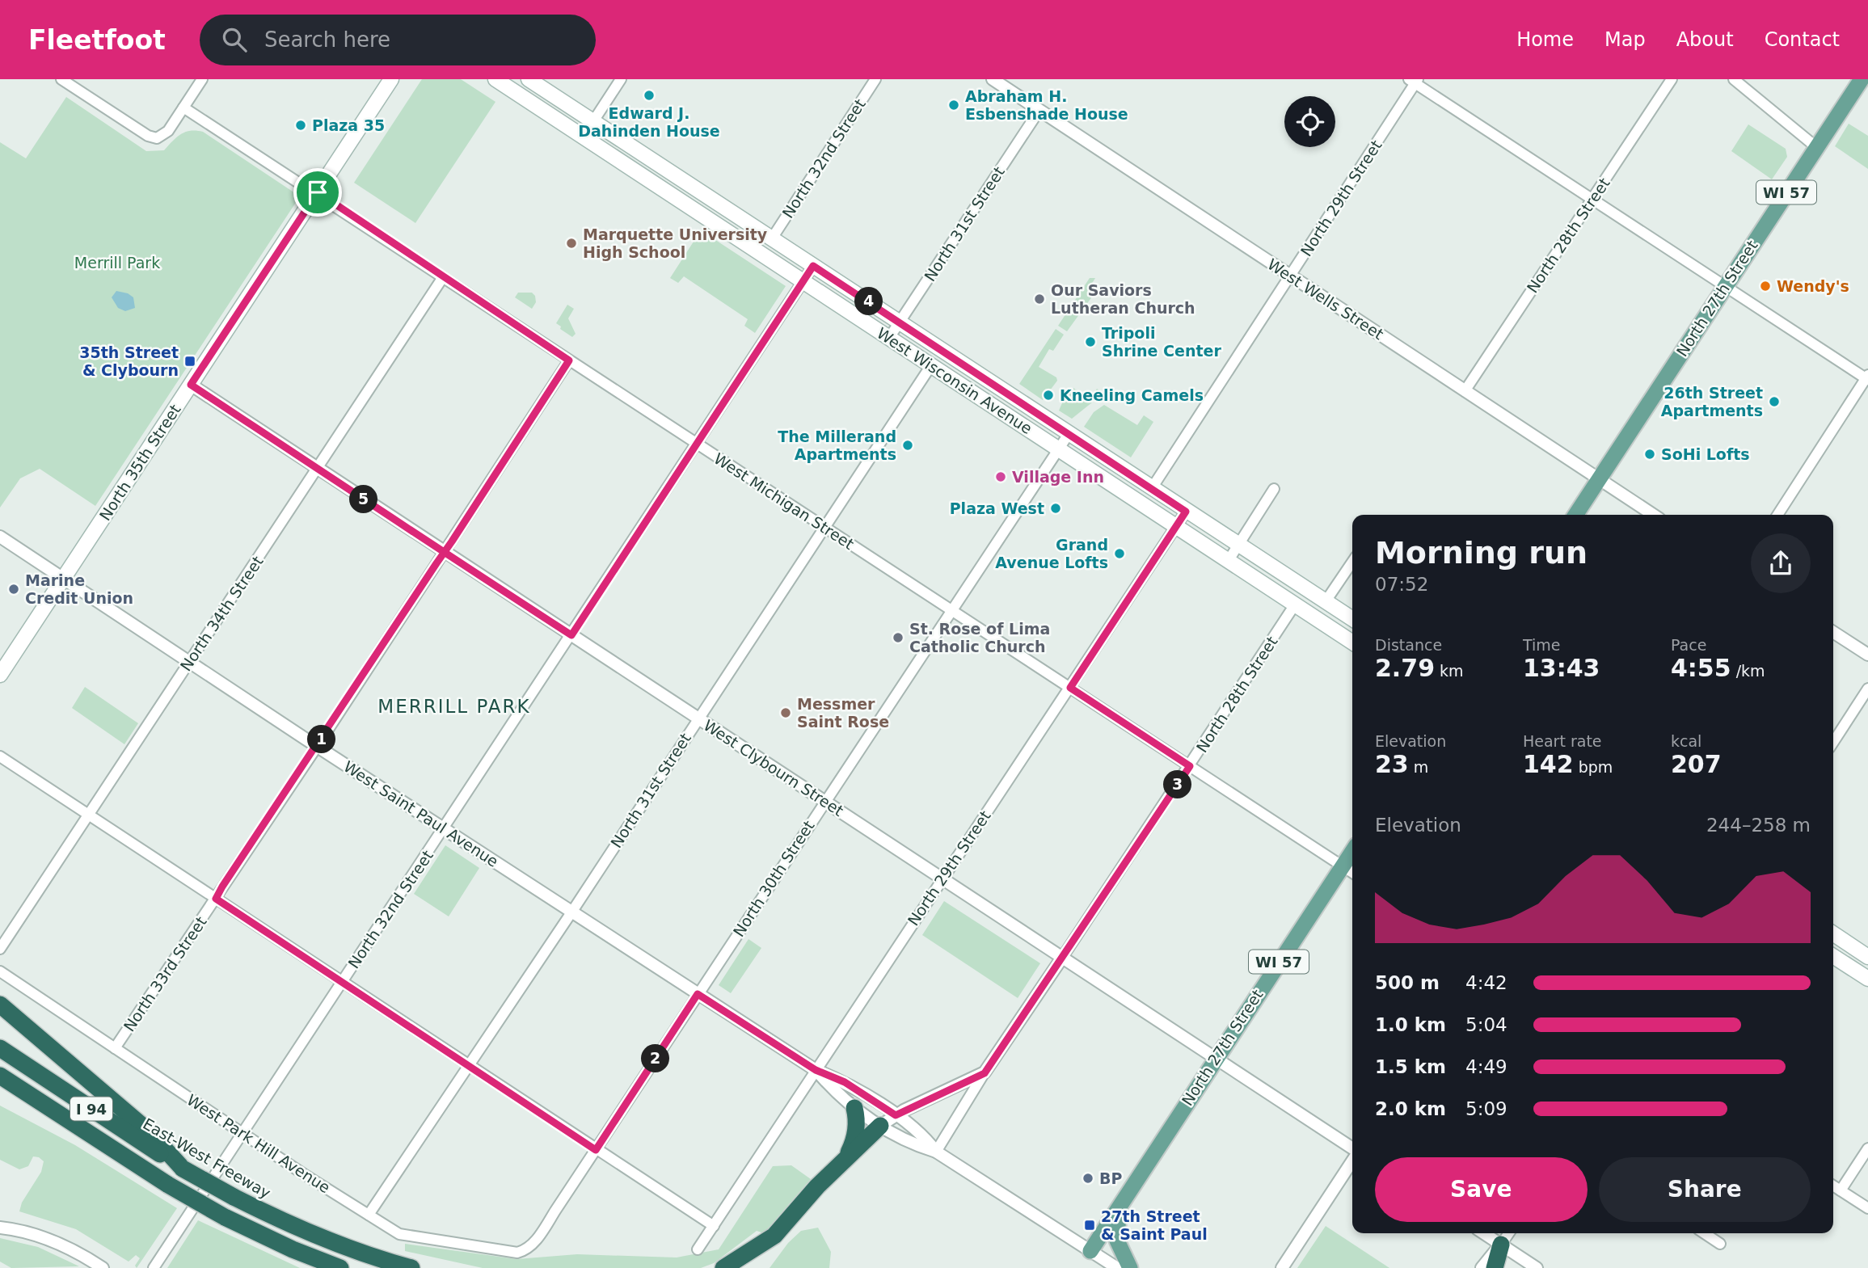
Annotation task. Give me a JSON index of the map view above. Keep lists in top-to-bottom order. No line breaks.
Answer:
{"streets":{"highway":["I 94","East-West Freeway"],"main road":["WI 57","North 27th Street","West Wisconsin Avenue","North 35th Street"],"street":["North 32nd Street","North 29th Street","North 31st Street","North 28th Street","West Wells Street","West Michigan Street","North 34th Street","West Clybourn Street","West Saint Paul Avenue","North 30th Street","North 33rd Street","West Park Hill Avenue"]},"crossings":[["North 32nd Street","West Wisconsin Avenue"],["North 32nd Street","West Michigan Street"],["North 32nd Street","West Clybourn Street"],["North 32nd Street","West Saint Paul Avenue"],["North 32nd Street","West Park Hill Avenue"],["North 29th Street","West Wells Street"],["North 29th Street","West Wisconsin Avenue"],["North 29th Street","West Michigan Street"],["North 29th Street","West Clybourn Street"],["North 29th Street","West Saint Paul Avenue"],["North 31st Street","West Wells Street"],["North 31st Street","West Wisconsin Avenue"],["North 31st Street","West Michigan Street"],["North 31st Street","West Clybourn Street"],["North 31st Street","West Saint Paul Avenue"],["North 31st Street","West Park Hill Avenue"],["North 28th Street","West Wells Street"],["North 28th Street","West Wisconsin Avenue"],["North 28th Street","West Michigan Street"],["North 28th Street","West Clybourn Street"],["North 28th Street","West Saint Paul Avenue"],["North 27th Street","West Wells Street"],["North 27th Street","West Michigan Street"],["North 27th Street","West Clybourn Street"],["North 27th Street","West Saint Paul Avenue"],["West Wisconsin Avenue","North 30th Street"],["North 35th Street","West Michigan Street"],["North 35th Street","West Clybourn Street"],["North 35th Street","West Saint Paul Avenue"],["West Michigan Street","North 34th Street"],["West Michigan Street","North 30th Street"],["West Michigan Street","North 33rd Street"],["North 34th Street","West Clybourn Street"],["North 34th Street","West Saint Paul Avenue"],["West Clybourn Street","North 30th Street"],["West Clybourn Street","North 33rd Street"],["West Saint Paul Avenue","North 30th Street"],["West Saint Paul Avenue","North 33rd Street"],["North 30th Street","West Park Hill Avenue"],["North 33rd Street","West Park Hill Avenue"]],"districts":["MERRILL PARK"],"parks":["Merrill Park"],"places":{"other":["Edward J. Dahinden House","Abraham H. Esbenshade House","Plaza 35","Marquette University High School","Wendy's","Our Saviors Lutheran Church","Tripoli Shrine Center","Kneeling Camels","26th Street Apartments","The Millerand Apartments","SoHi Lofts","Village Inn","Plaza West","Grand Avenue Lofts","Marine Credit Union","St. Rose of Lima Catholic Church","Messmer Saint Rose","BP"],"transit":["35th Street & Clybourn","27th Street & Saint Paul"]},"page":{"header":"Fleetfoot","search":"Search here","nav":["Home","Map","About","Contact"],"pins":["4","5","1","3","2"],"heading":["Morning run","07:52"],"stats":[["Distance","2.79 km"],["Time","13:43"],["Pace","4:55 /km"],["Elevation","23 m"],["Heart rate","142 bpm"],["kcal","207"]],"chart":["Elevation","244–258 m"],"list":[{"name":"500 m","note":"4:42"},{"name":"1.0 km","note":"5:04"},{"name":"1.5 km","note":"4:49"},{"name":"2.0 km","note":"5:09"}],"buttons":["Save","Share"]}}
